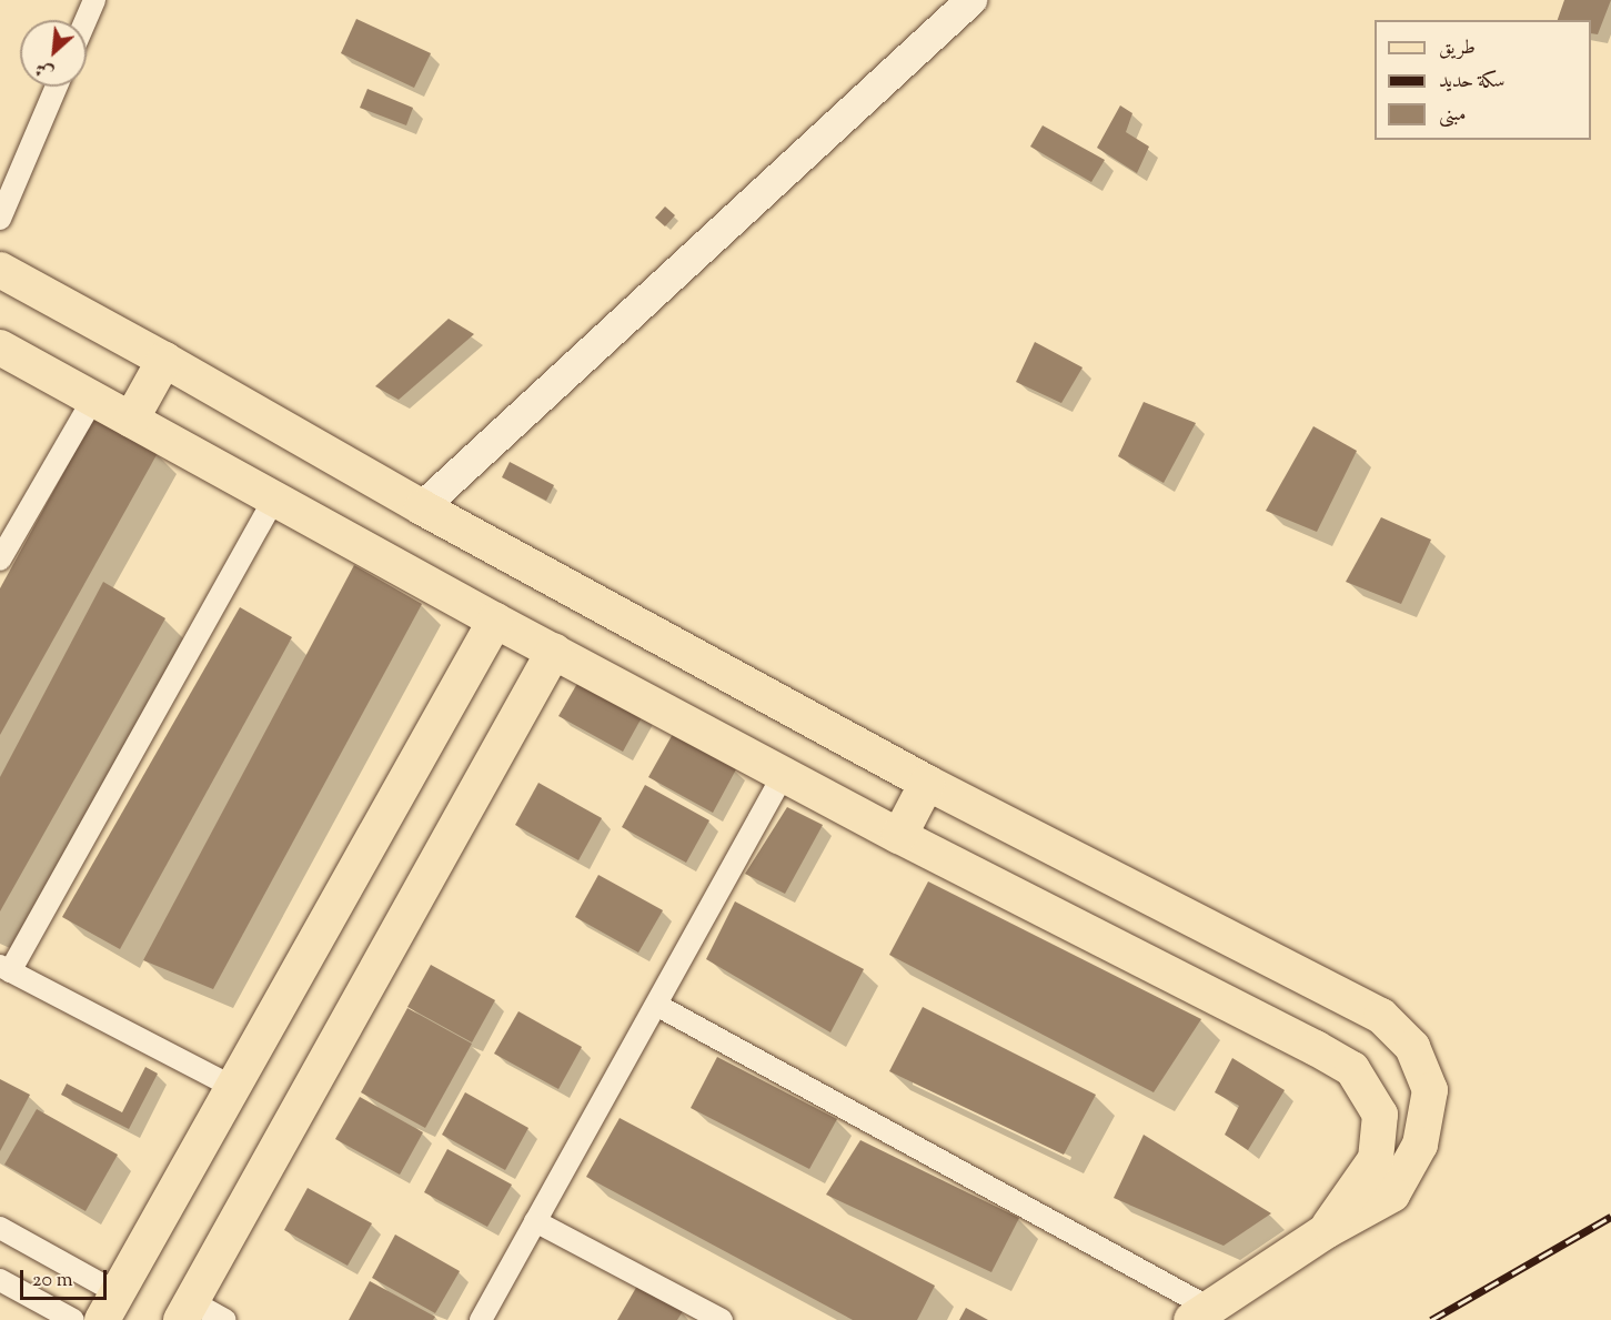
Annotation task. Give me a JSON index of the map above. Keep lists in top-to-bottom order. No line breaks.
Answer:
{"legend":["طريق","سكة حديد","مبنى"],"scale_bar":"20 m","north":"bottom left"}
